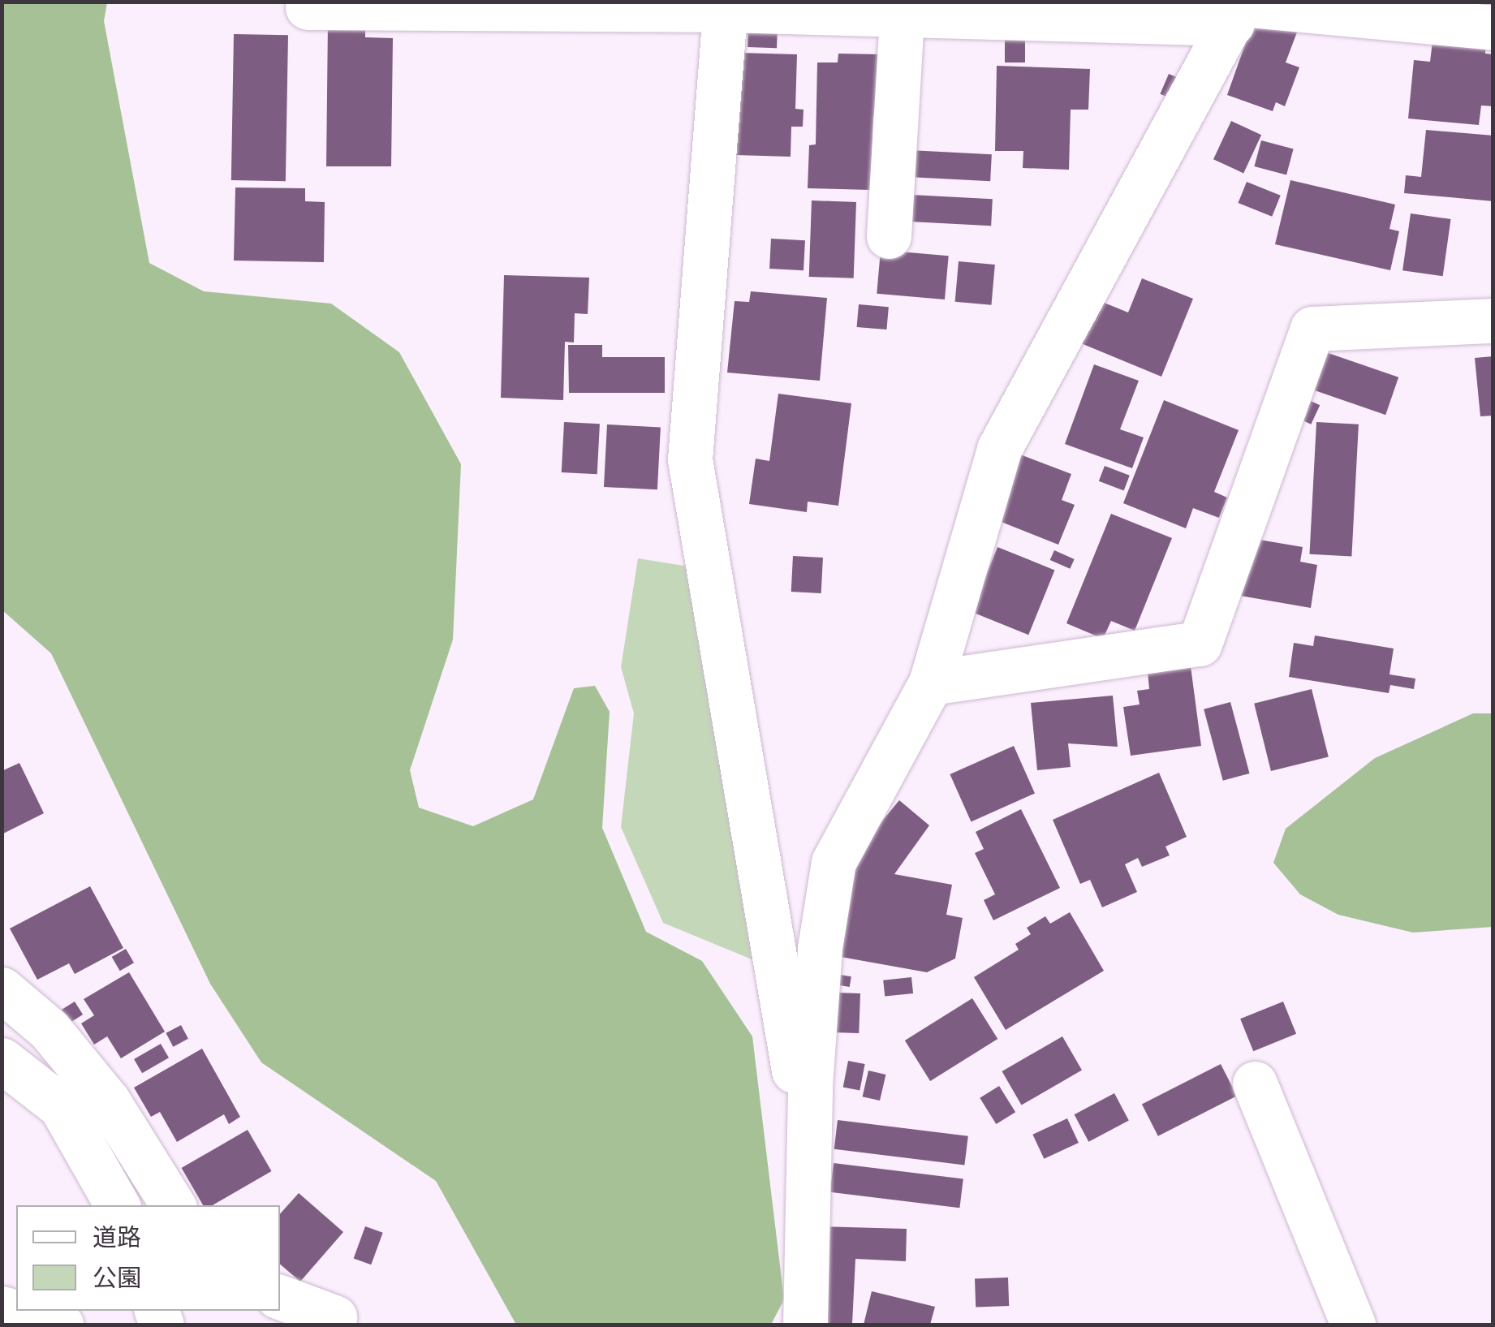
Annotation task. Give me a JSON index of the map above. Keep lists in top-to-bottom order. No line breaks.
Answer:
{"legend":["道路","公園"]}
